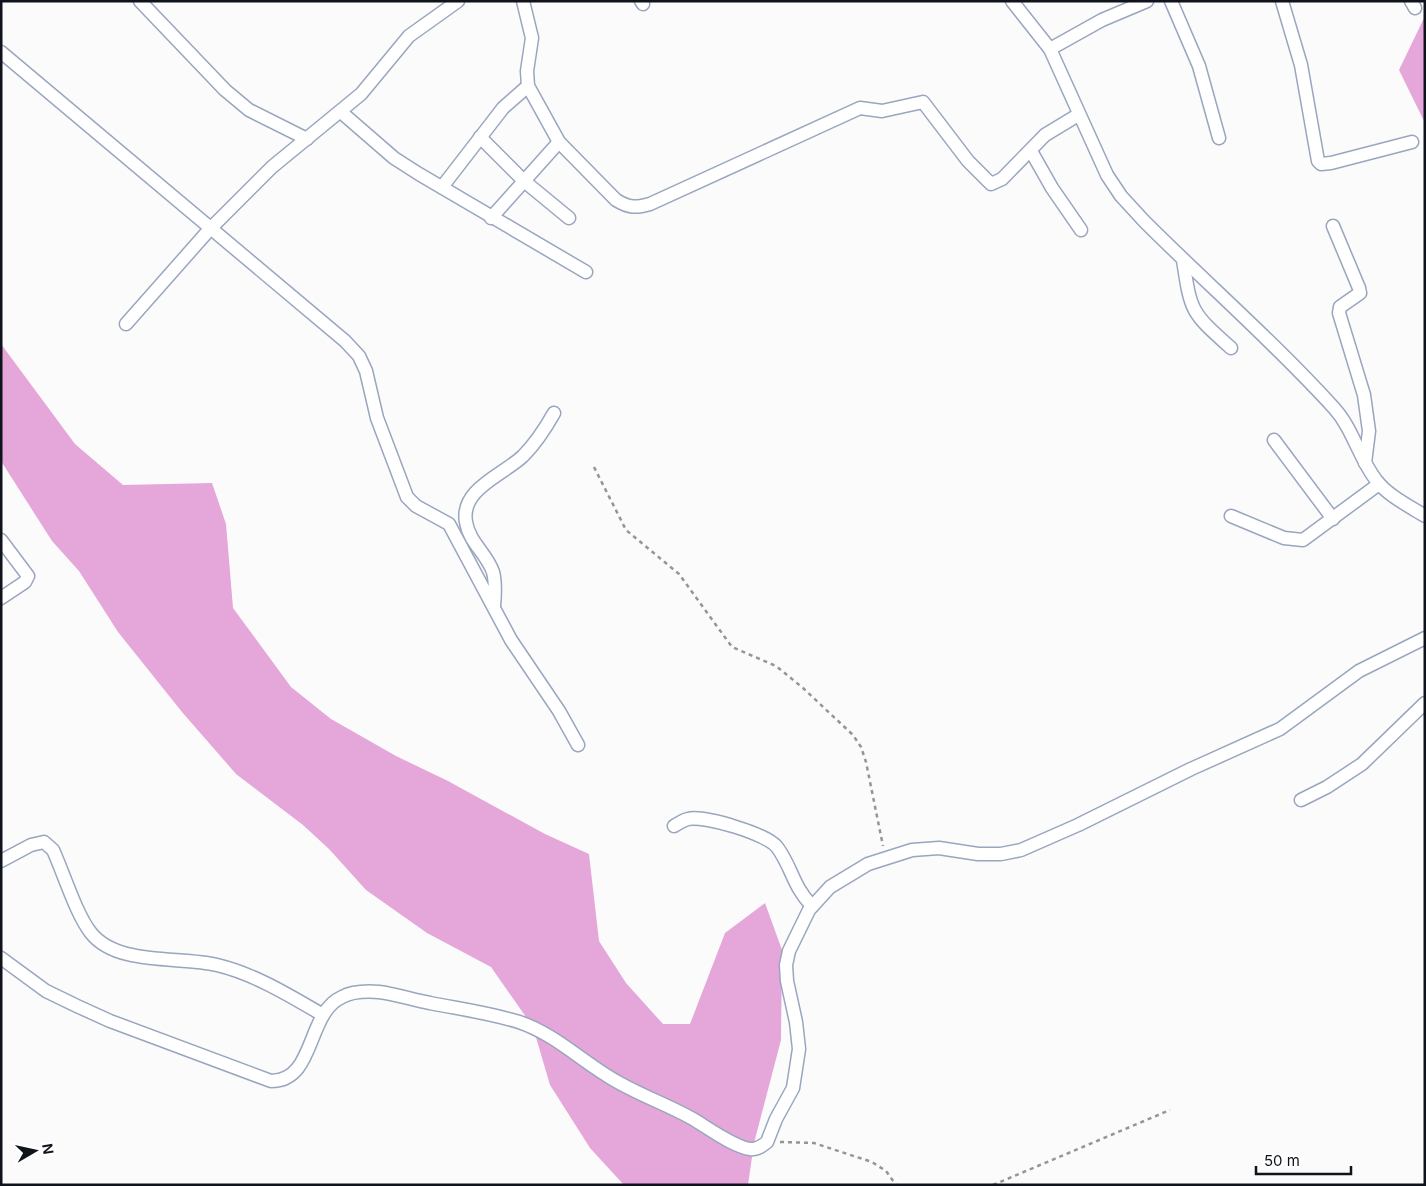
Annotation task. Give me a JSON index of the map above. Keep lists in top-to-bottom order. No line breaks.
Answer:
{"scale_bar":"50 m","north":"right"}
